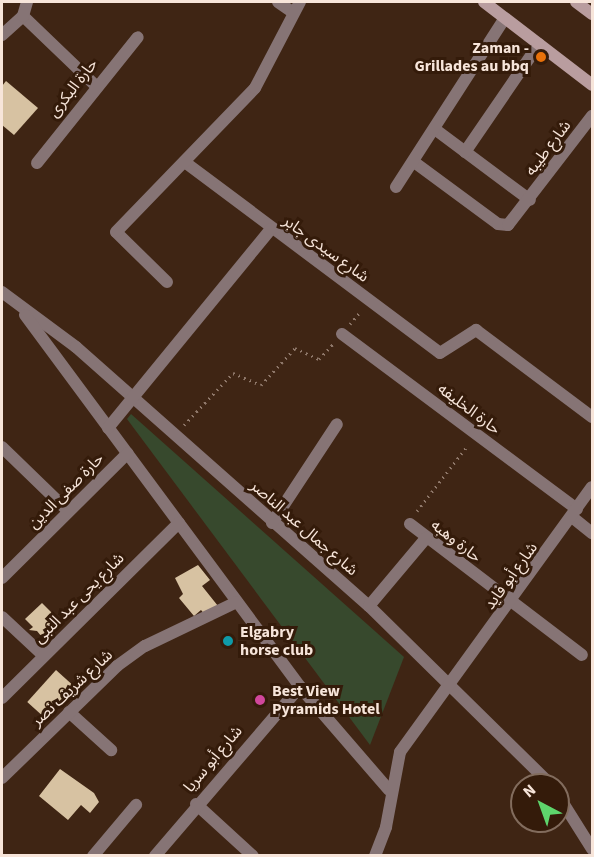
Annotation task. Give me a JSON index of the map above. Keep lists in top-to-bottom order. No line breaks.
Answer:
{"streets":{"street":["حارة البكرى","شارع طيبه","شارع سيدى جابر","حارة الخليفه","حارة صفى الدين","شارع جمال عبد الناصر","حارة وهبه","شارع أبو فايد","شارع يحى عبد النبى","شارع شريف نصر","شارع أبو سريا"]},"crossings":[["حارة الخليفه","شارع أبو فايد"],["حارة صفى الدين","شارع جمال عبد الناصر"],["شارع جمال عبد الناصر","شارع أبو فايد"],["شارع جمال عبد الناصر","شارع يحى عبد النبى"],["شارع جمال عبد الناصر","شارع شريف نصر"],["شارع جمال عبد الناصر","شارع أبو سريا"],["حارة وهبه","شارع أبو فايد"]],"places":["Zaman - Grillades au bbq","Elgabry horse club","Best View Pyramids Hotel"],"north":"top left"}
